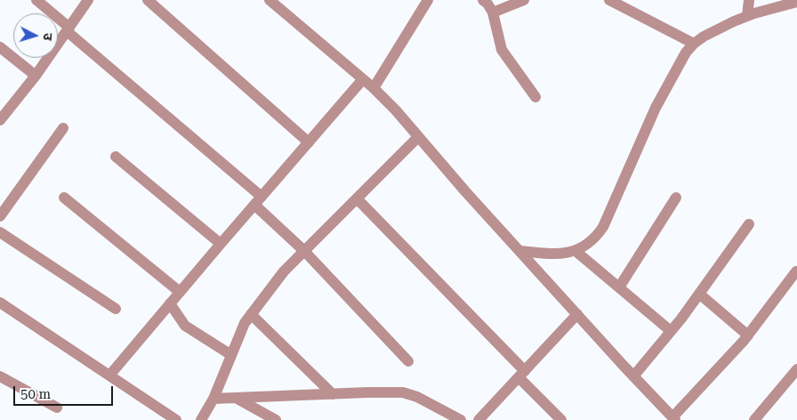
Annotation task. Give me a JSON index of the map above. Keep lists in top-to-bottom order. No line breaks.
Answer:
{"scale_bar":"50 m","north":"right"}
